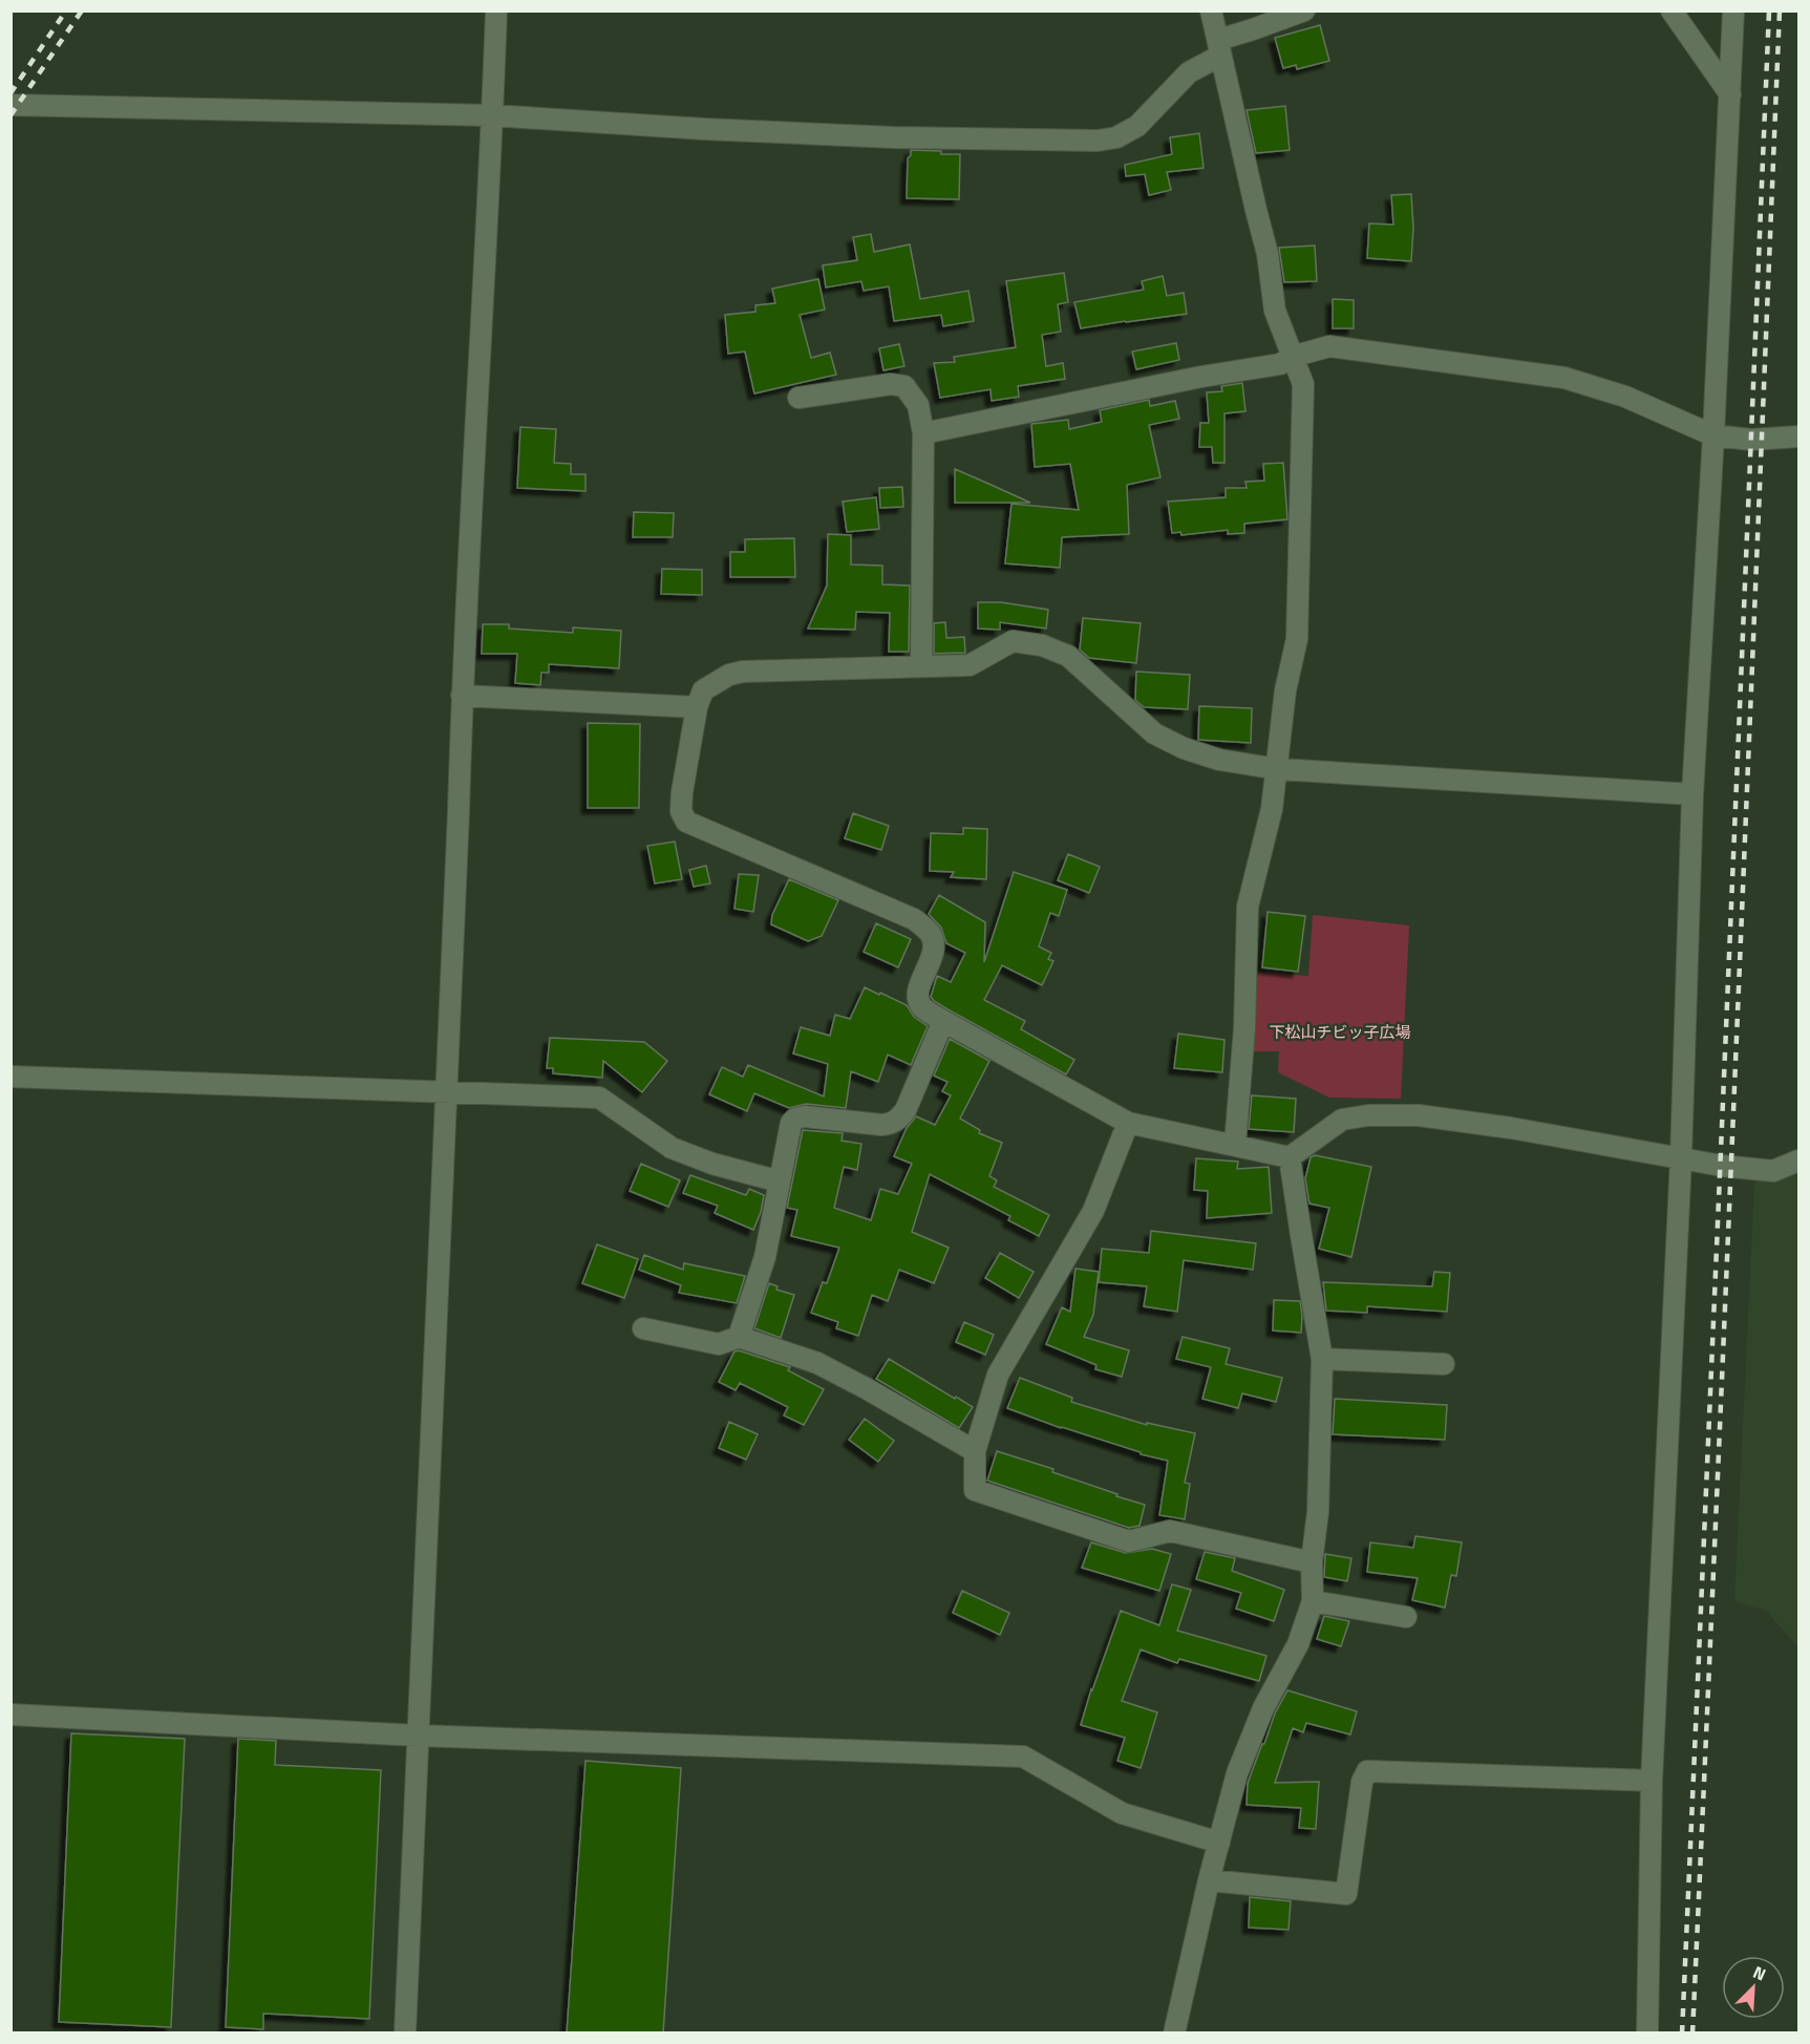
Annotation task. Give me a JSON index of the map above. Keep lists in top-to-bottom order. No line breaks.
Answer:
{"parks":["下松山チビッ子広場"],"north":"top right"}
